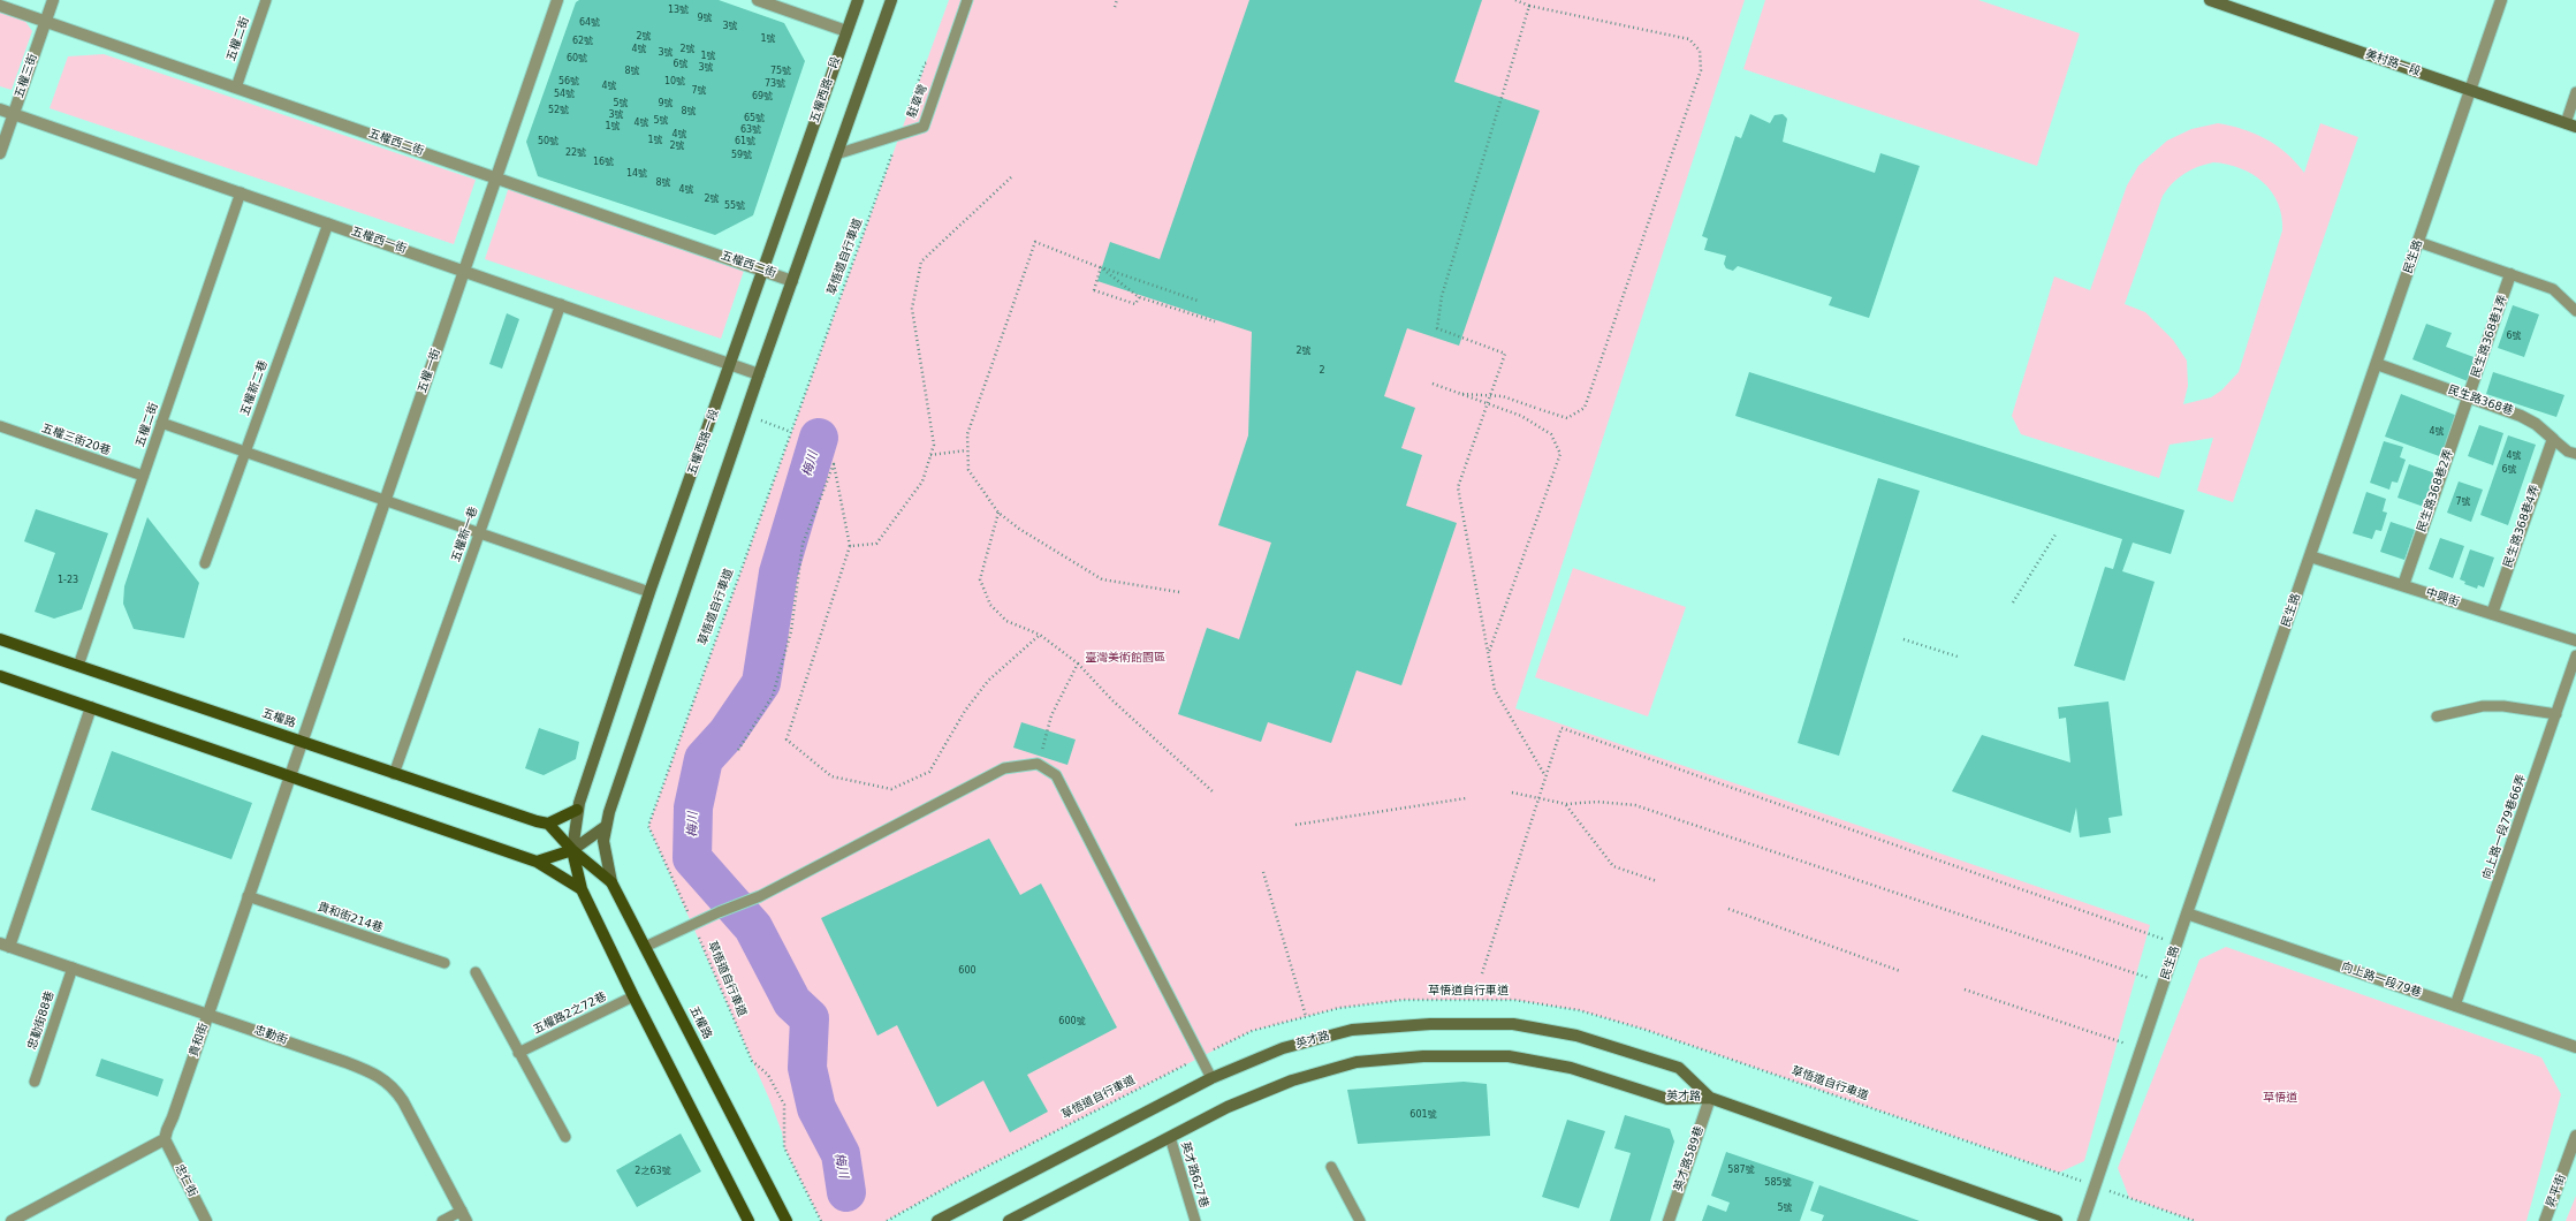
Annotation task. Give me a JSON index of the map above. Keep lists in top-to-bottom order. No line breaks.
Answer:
{"streets":{"main road":["美村路一段","五權西路一段","五權路","英才路"],"street":["五權三街","五權西二街","五權西一街","民生路","民生路368巷1弄","五權一街","民生路368巷","民生路368巷2弄","民生路368巷4弄","中興街","向上路一段79巷","忠勤街","貴和街","英才路589巷","忠仁街","昇平街"],"lane":["五權二街","駐車彎","五權新二巷","五權三街20巷","五權新一巷","向上路一段79巷66弄","貴和街214巷","五權路2之72巷","忠勤街88巷","英才路627巷"],"path":["草悟道自行車道"]},"crossings":[["五權二街","五權西二街"],["五權二街","五權西一街"],["五權二街","五權三街20巷"],["五權二街","五權路"],["美村路一段","民生路"],["五權三街","五權西二街"],["五權三街","五權西一街"],["五權西路一段","五權西二街"],["五權西路一段","五權西一街"],["五權西路一段","五權路"],["駐車彎","草悟道自行車道"],["五權西二街","五權一街"],["五權西一街","五權一街"],["五權西一街","五權新二巷"],["五權西一街","五權新一巷"],["民生路","民生路368巷"],["民生路","中興街"],["民生路","向上路一段79巷"],["民生路368巷1弄","民生路368巷"],["民生路368巷1弄","民生路368巷2弄"],["五權一街","五權路"],["五權一街","貴和街"],["民生路368巷","民生路368巷2弄"],["民生路368巷","民生路368巷4弄"],["民生路368巷2弄","中興街"],["民生路368巷4弄","中興街"],["五權新一巷","五權路"],["向上路一段79巷66弄","向上路一段79巷"],["貴和街214巷","貴和街"],["忠勤街88巷","忠勤街"],["忠勤街","貴和街"],["貴和街","忠仁街"],["英才路","英才路589巷"],["英才路","英才路627巷"]],"water":["梅川"],"parks":["臺灣美術館園區","草悟道"],"house_numbers":["13號","9號","64號","3號","2號","1號","62號","4號","2號","3號","1號","60號","6號","3號","8號","75號","56號","10號","73號","4號","7號","54號","69號","5號","9號","52號","8號","3號","65號","5號","4號","1號","63號","4號","1號","50號","61號","2號","22號","59號","16號","14號","8號","4號","2號","55號","6號","2號","2","4號","4號","6號","7號","1-23","600","600號","601號","587號","2之63號","585號","5號"]}
